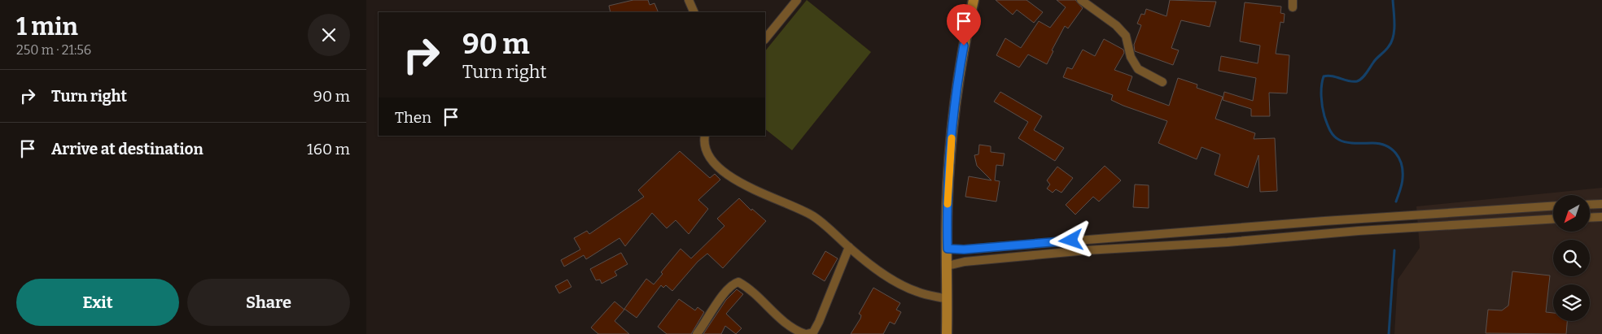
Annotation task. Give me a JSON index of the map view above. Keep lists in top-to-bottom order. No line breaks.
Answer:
{"north":"bottom left","page":{"heading":["1 min","250 m · 21:56"],"turn":["90 m","Turn right"],"list":[{"name":"Turn right","value":"90 m"},{"name":"Arrive at destination","value":"160 m"}],"then":"Then","buttons":["Exit","Share"]}}
